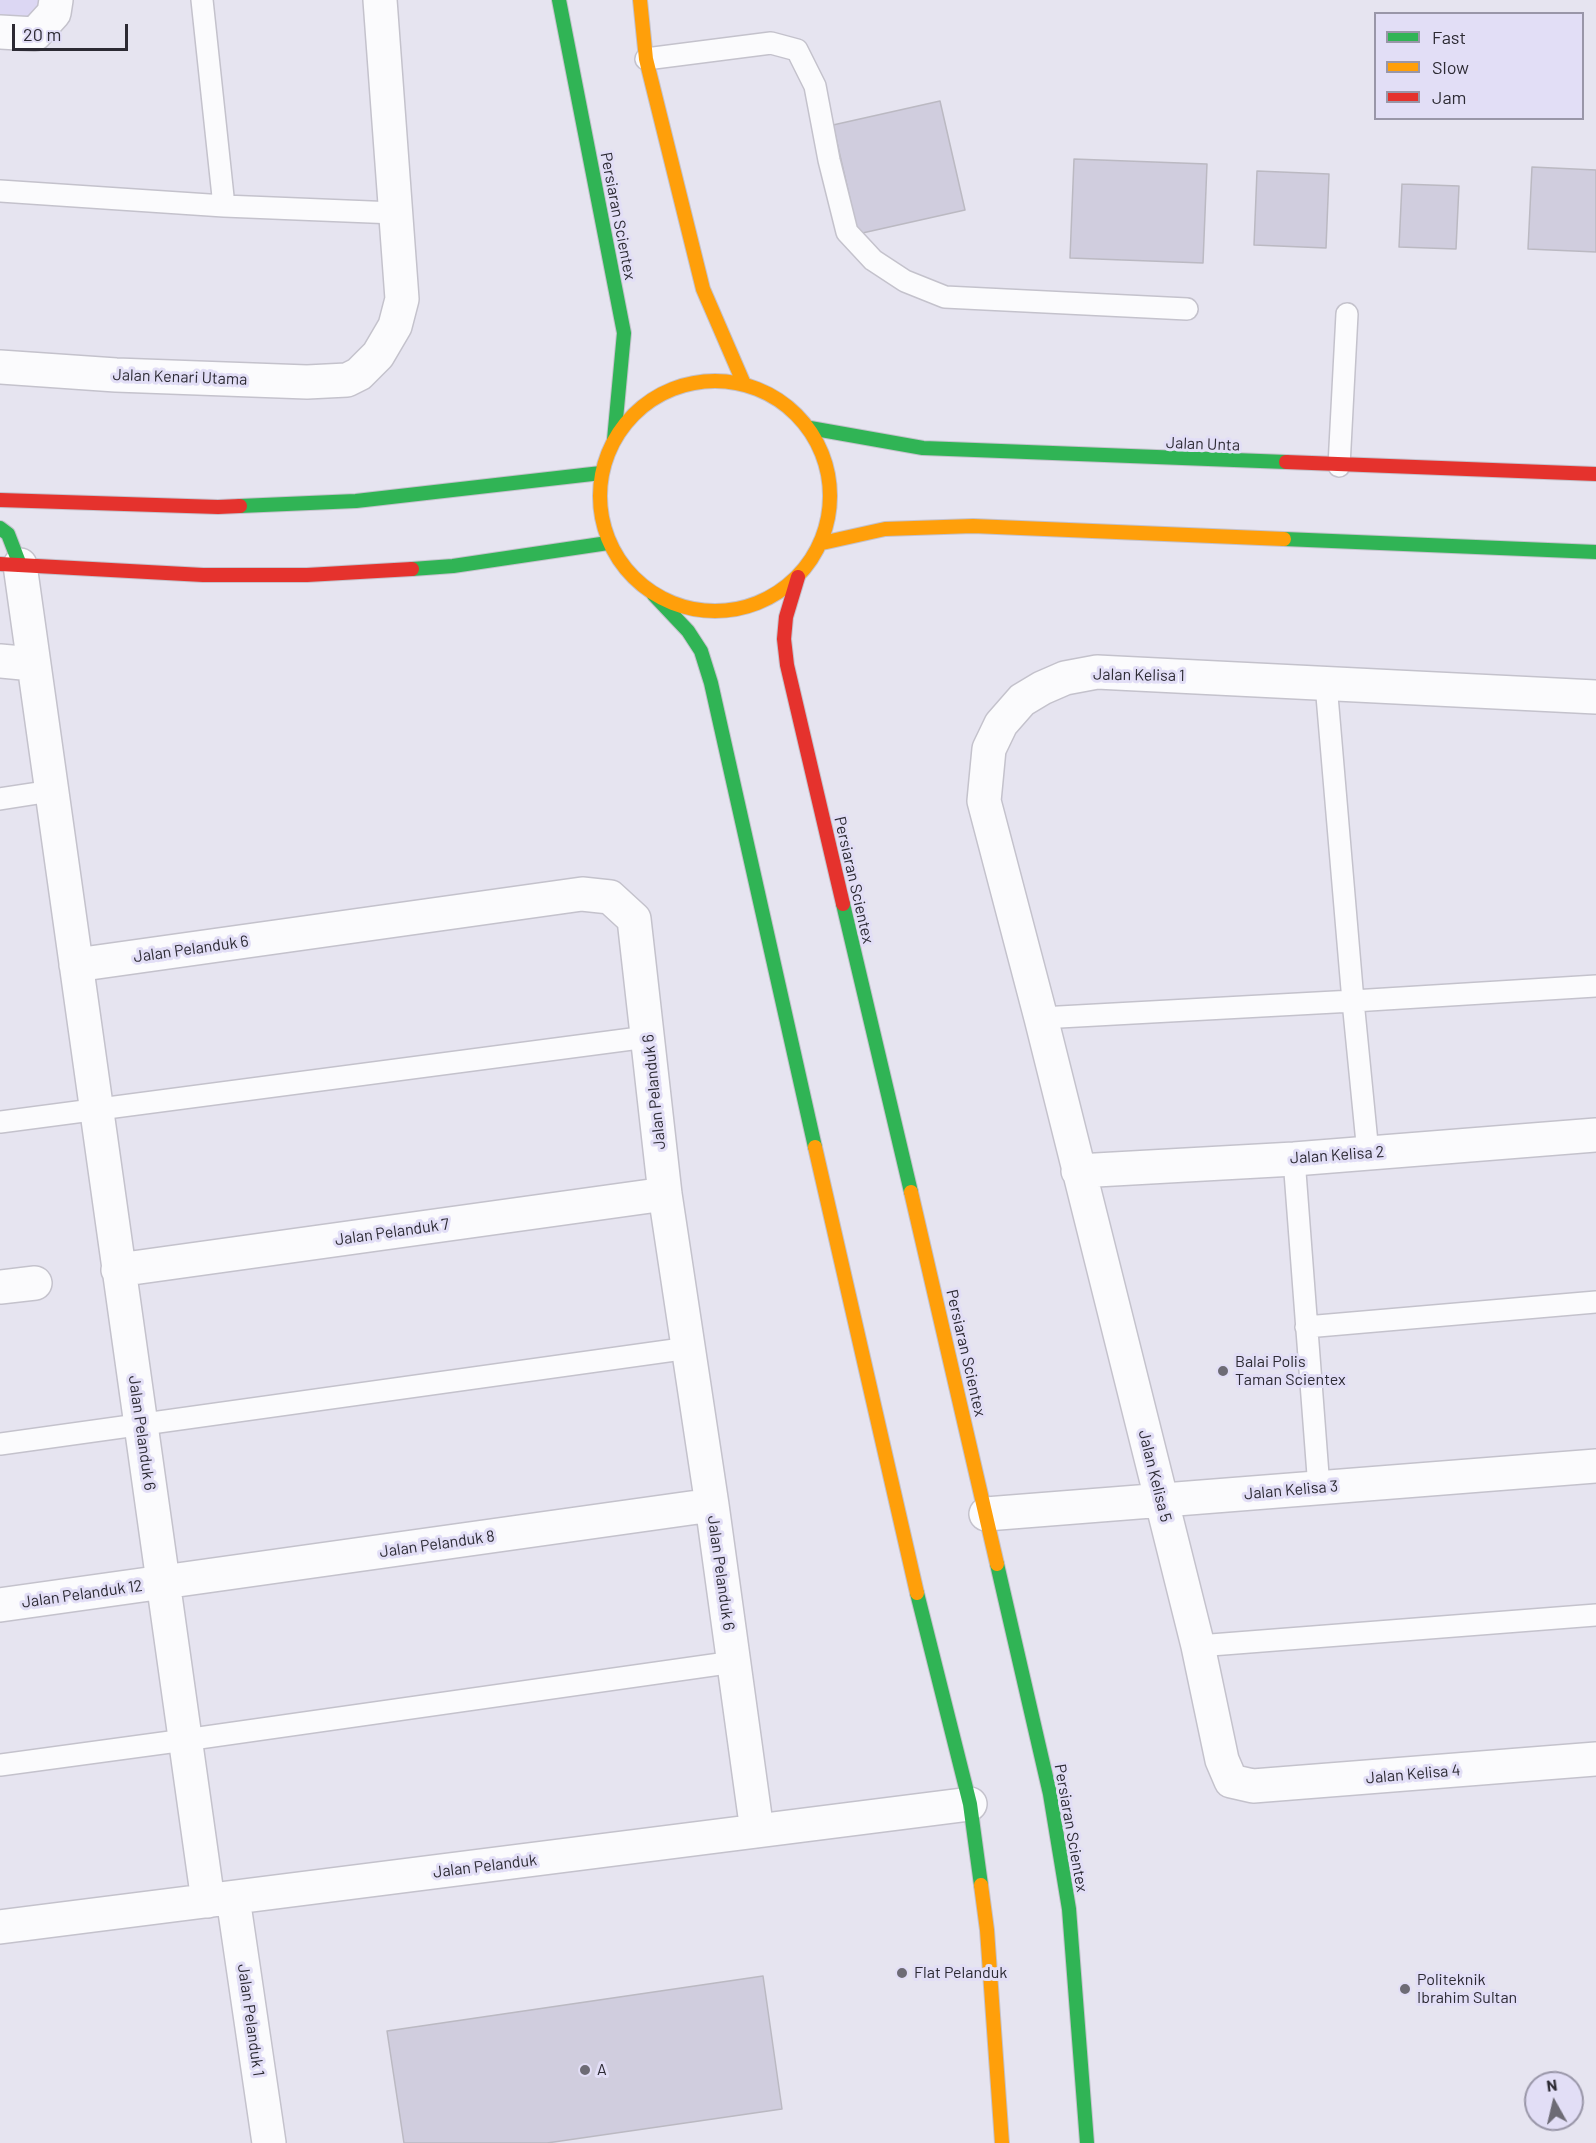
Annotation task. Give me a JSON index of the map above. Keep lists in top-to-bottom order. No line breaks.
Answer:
{"streets":{"main road":["Persiaran Scientex","Jalan Unta"],"street":["Jalan Kenari Utama","Jalan Kelisa 1","Jalan Pelanduk 6","Jalan Kelisa 2","Jalan Pelanduk 7","Jalan Kelisa 5","Jalan Kelisa 3","Jalan Pelanduk 8","Jalan Pelanduk 12","Jalan Kelisa 4","Jalan Pelanduk","Jalan Pelanduk 1"]},"crossings":[["Persiaran Scientex","Jalan Kelisa 3"],["Jalan Kelisa 1","Jalan Kelisa 2"],["Jalan Kelisa 1","Jalan Kelisa 5"],["Jalan Pelanduk 6","Jalan Pelanduk 7"],["Jalan Pelanduk 6","Jalan Pelanduk 8"],["Jalan Pelanduk 6","Jalan Pelanduk 12"],["Jalan Pelanduk 6","Jalan Pelanduk"],["Jalan Pelanduk 6","Jalan Pelanduk 1"],["Jalan Kelisa 2","Jalan Kelisa 5"],["Jalan Kelisa 5","Jalan Kelisa 3"],["Jalan Kelisa 5","Jalan Kelisa 4"],["Jalan Pelanduk 8","Jalan Pelanduk 12"],["Jalan Pelanduk","Jalan Pelanduk 1"]],"places":["Balai Polis Taman Scientex","Flat Pelanduk","Politeknik Ibrahim Sultan","A"],"legend":["Fast","Slow","Jam"],"scale_bar":"20 m","north":"top"}
